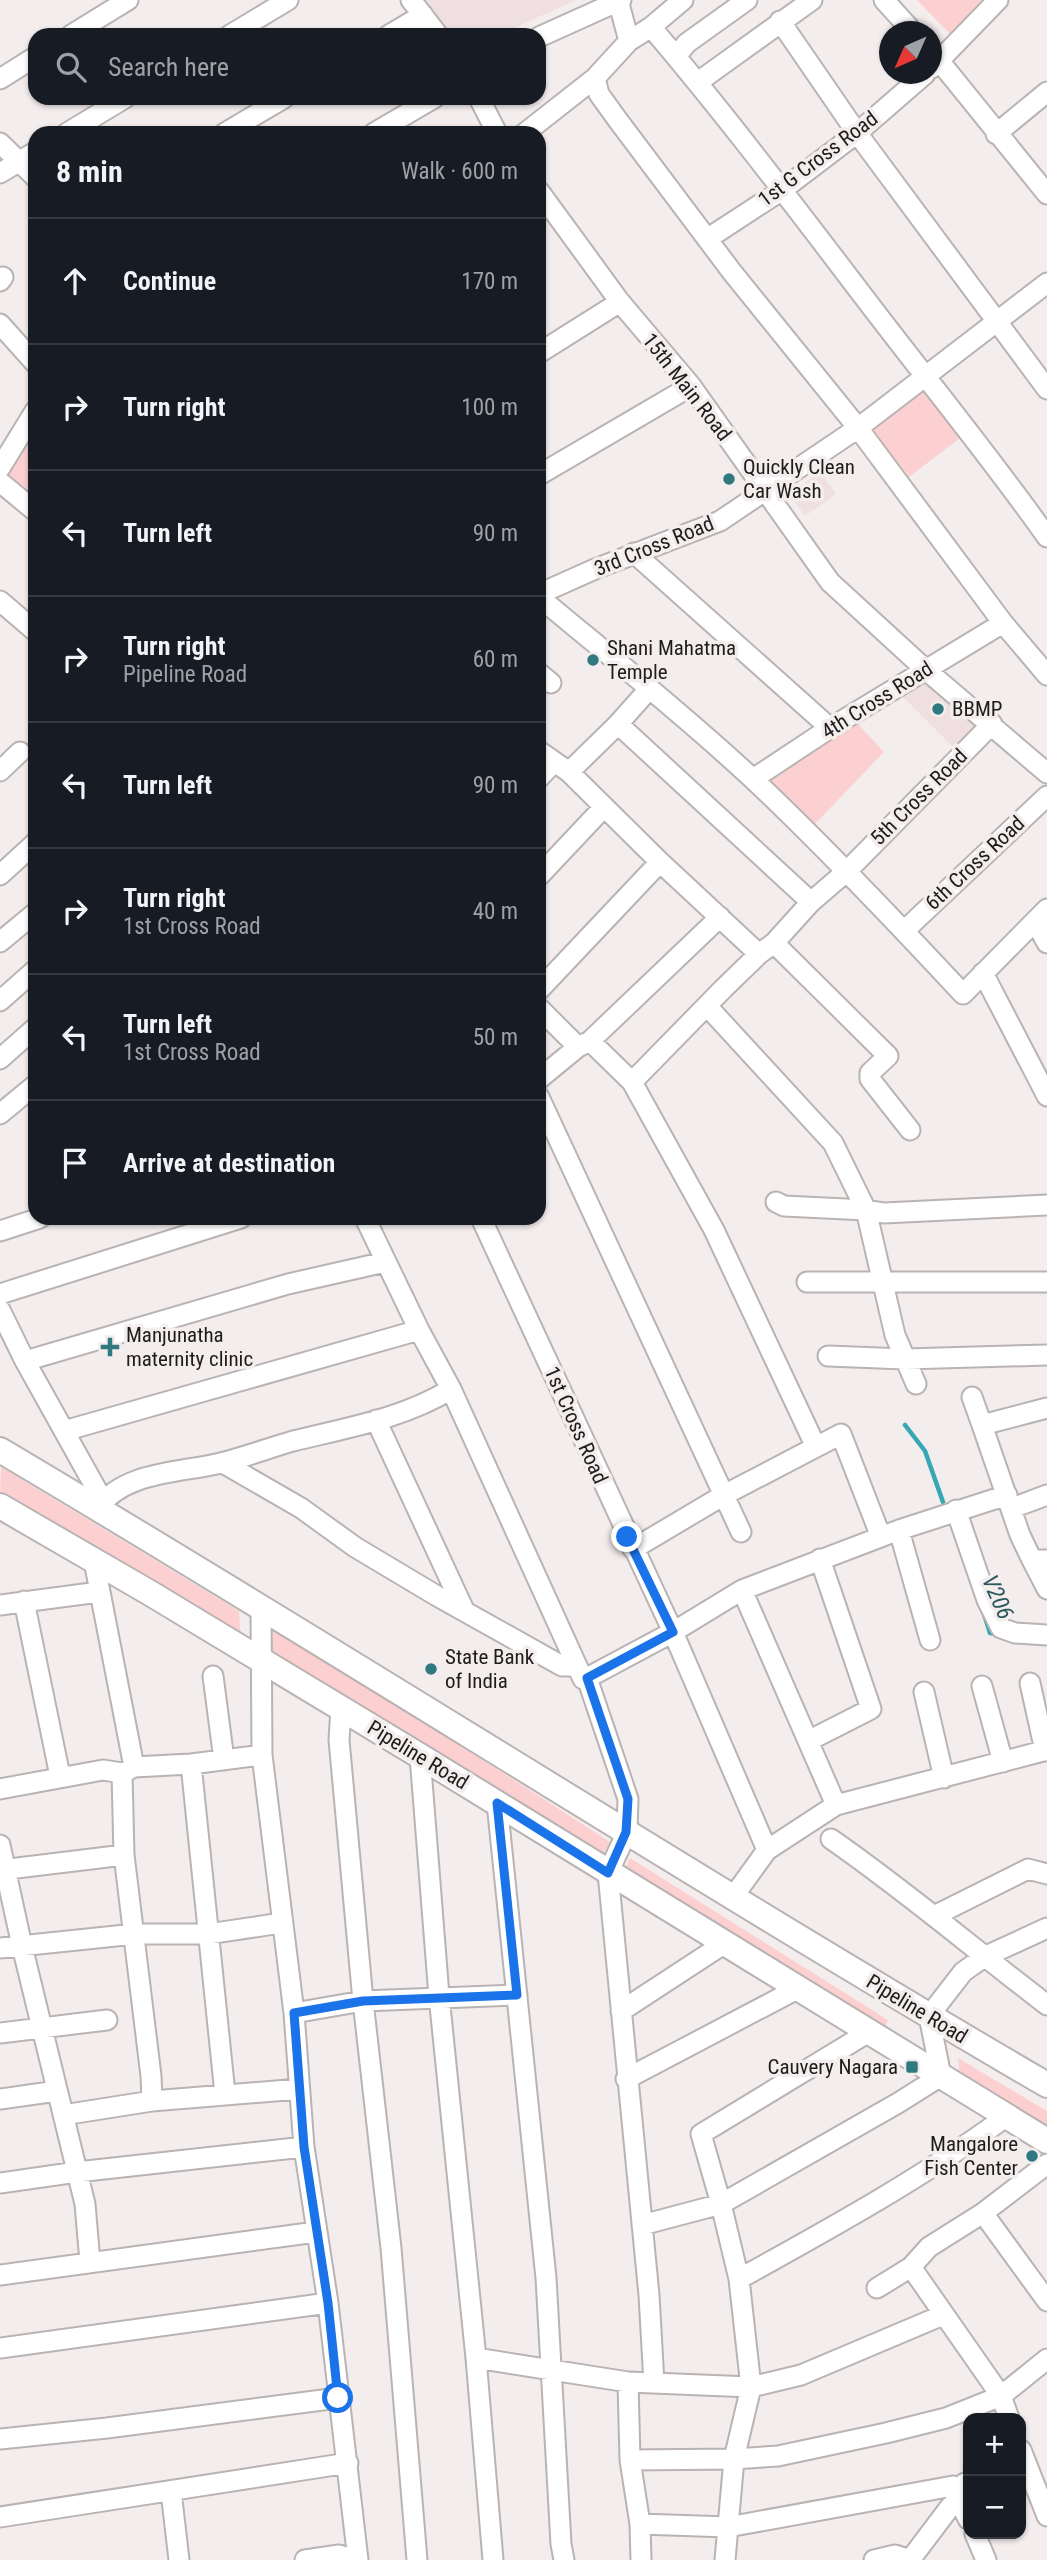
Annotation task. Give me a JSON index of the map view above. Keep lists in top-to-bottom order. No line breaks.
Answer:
{"streets":{"main road":["Pipeline Road"],"street":["1st G Cross Road","15th Main Road","3rd Cross Road","4th Cross Road","5th Cross Road","6th Cross Road","1st Cross Road"]},"crossings":[["15th Main Road","3rd Cross Road"],["15th Main Road","4th Cross Road"],["15th Main Road","5th Cross Road"]],"water":["V206"],"places":{"other":["Quickly Clean Car Wash","Shani Mahatma Temple","BBMP","State Bank of India","Mangalore Fish Center"],"health":["Manjunatha maternity clinic"],"transit":["Cauvery Nagara"]},"north":"bottom left","page":{"search":"Search here","heading":["8 min","Walk · 600 m"],"list":[["Continue","170 m"],["Turn right","100 m"],["Turn left","90 m"],["Turn right","Pipeline Road","60 m"],["Turn left","90 m"],["Turn right","1st Cross Road","40 m"],["Turn left","1st Cross Road","50 m"],"Arrive at destination"],"map_buttons":["+","−"]}}
